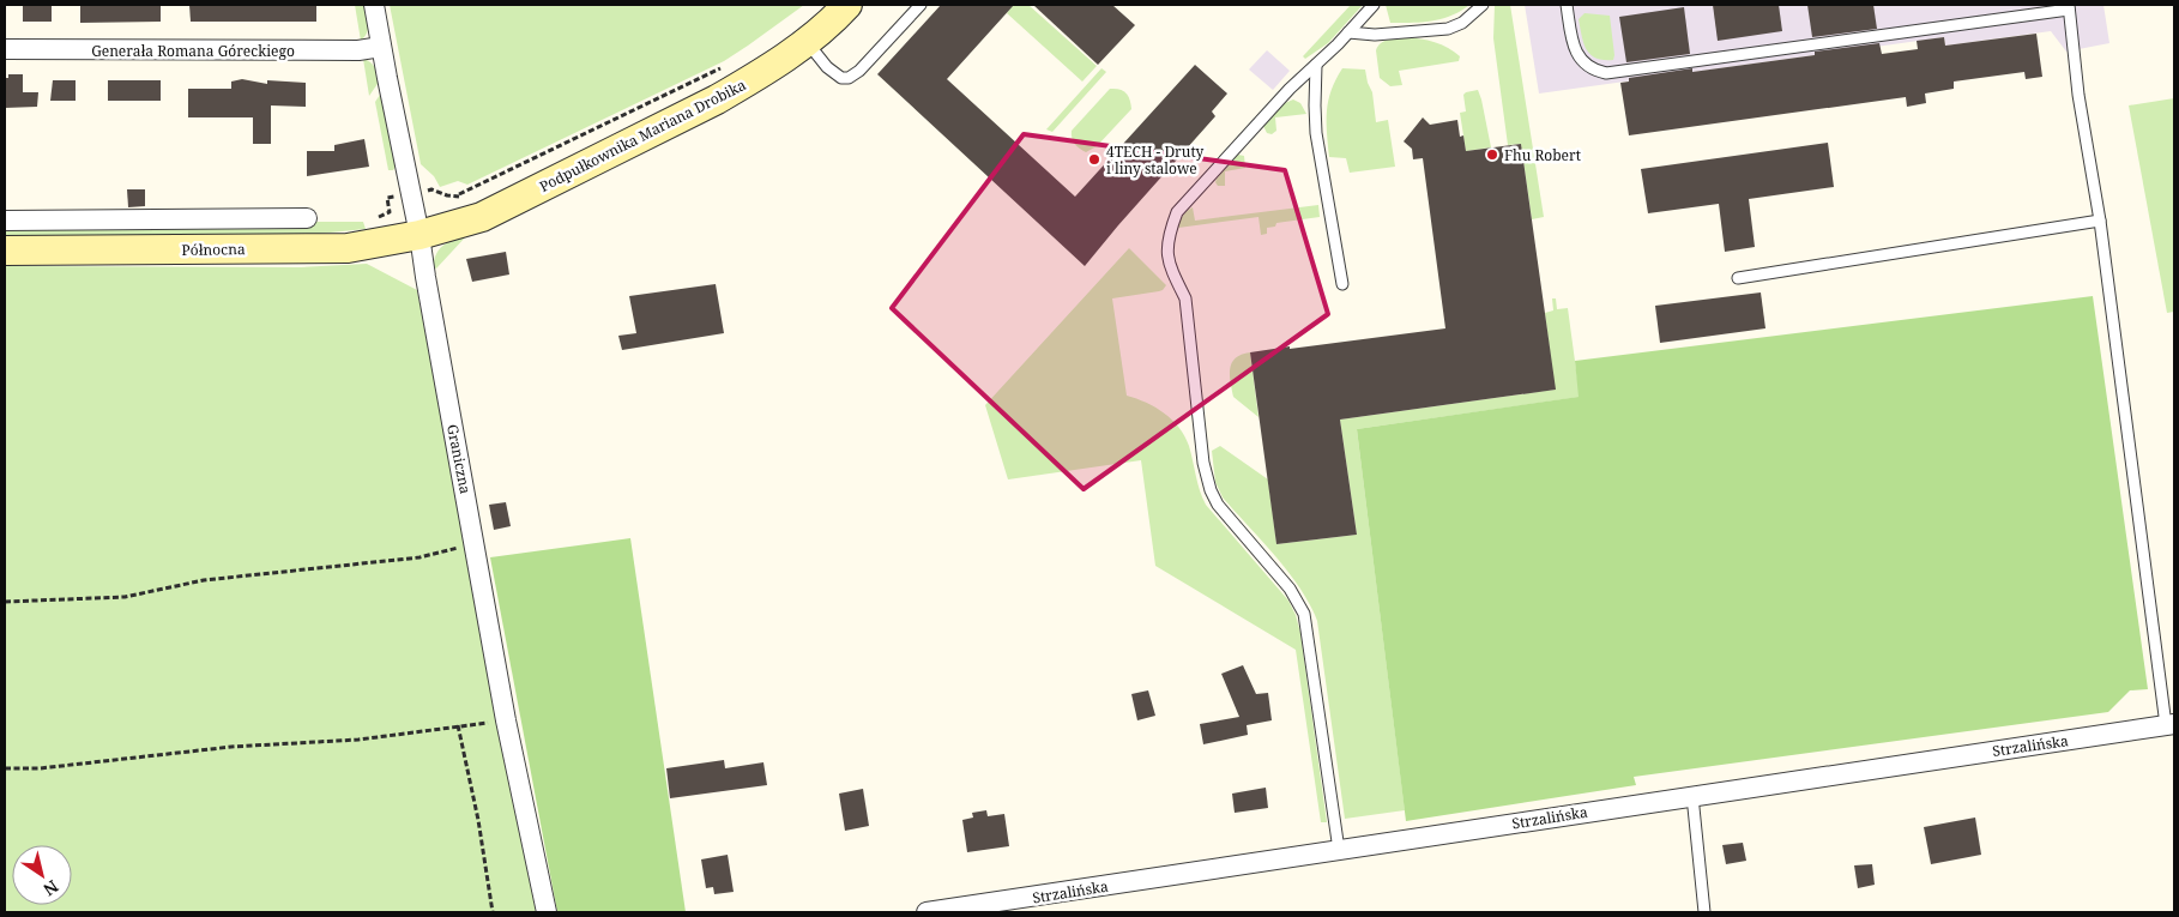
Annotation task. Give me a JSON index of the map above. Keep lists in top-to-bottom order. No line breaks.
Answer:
{"streets":{"main road":["Podpułkownika Mariana Drobika","Północna"],"street":["Generała Romana Góreckiego","Graniczna","Strzalińska"]},"crossings":[["Generała Romana Góreckiego","Graniczna"],["Podpułkownika Mariana Drobika","Północna"],["Podpułkownika Mariana Drobika","Graniczna"],["Północna","Graniczna"]],"places":["Fhu Robert","4TECH - Druty i liny stalowe"],"north":"bottom right"}
